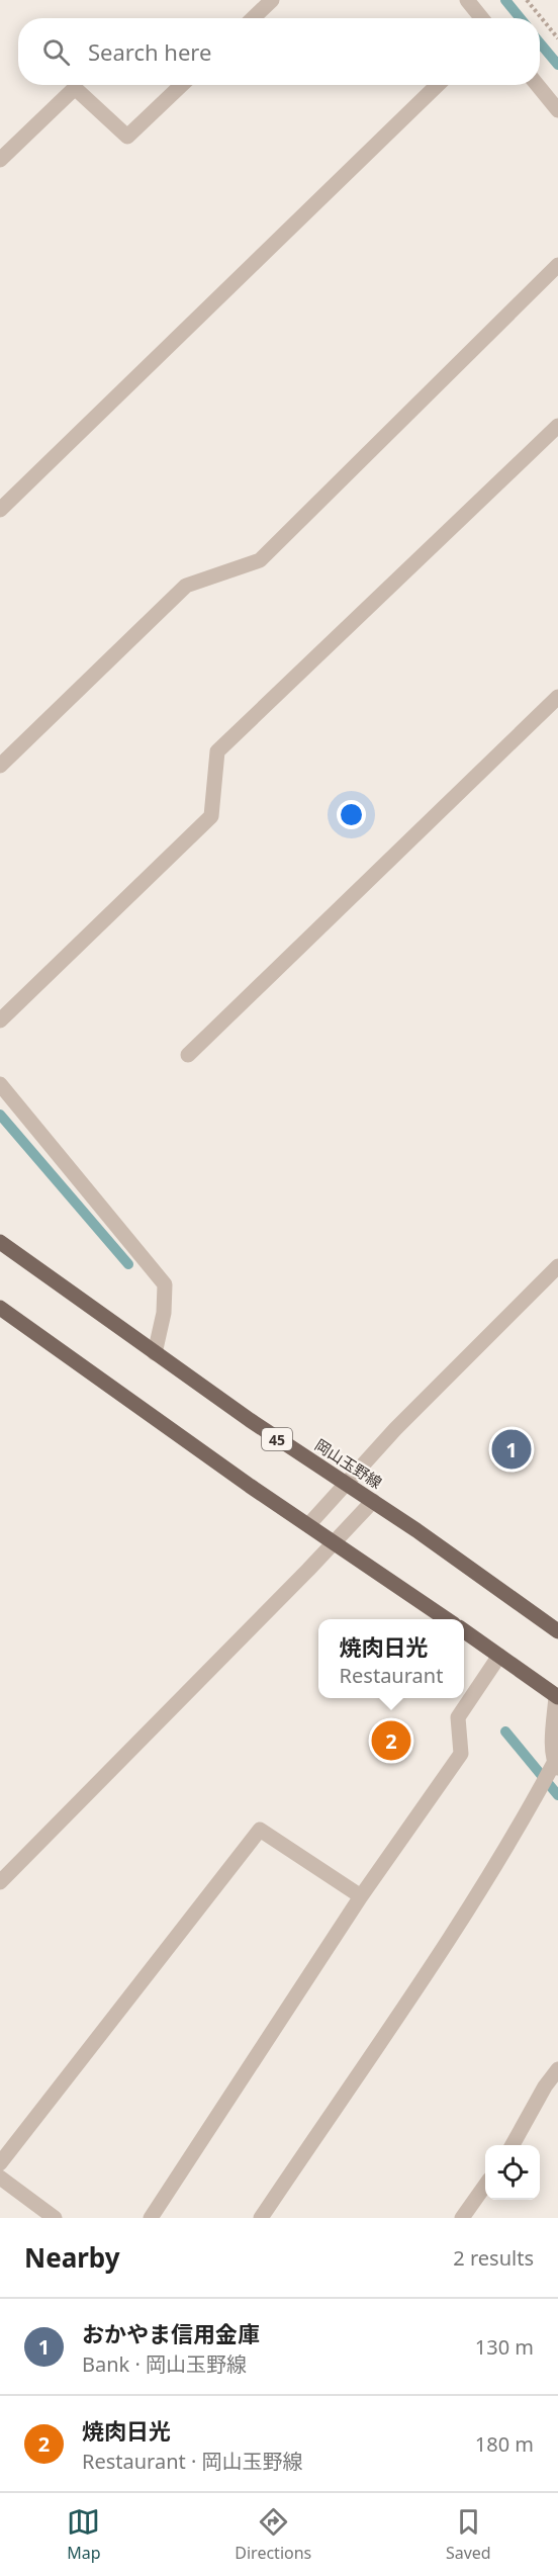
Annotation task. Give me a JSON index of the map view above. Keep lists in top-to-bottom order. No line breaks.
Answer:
{"streets":{"main road":["45","岡山玉野線"]},"page":{"search":"Search here","pins":["1","2"],"popup":["焼肉日光","Restaurant"],"heading":["Nearby","2 results"],"list":[{"mark":"1","name":"おかやま信用金庫","note":"Bank · 岡山玉野線","value":"130 m"},{"mark":"2","name":"焼肉日光","note":"Restaurant · 岡山玉野線","value":"180 m"}],"nav":["Map","Directions","Saved"]}}
